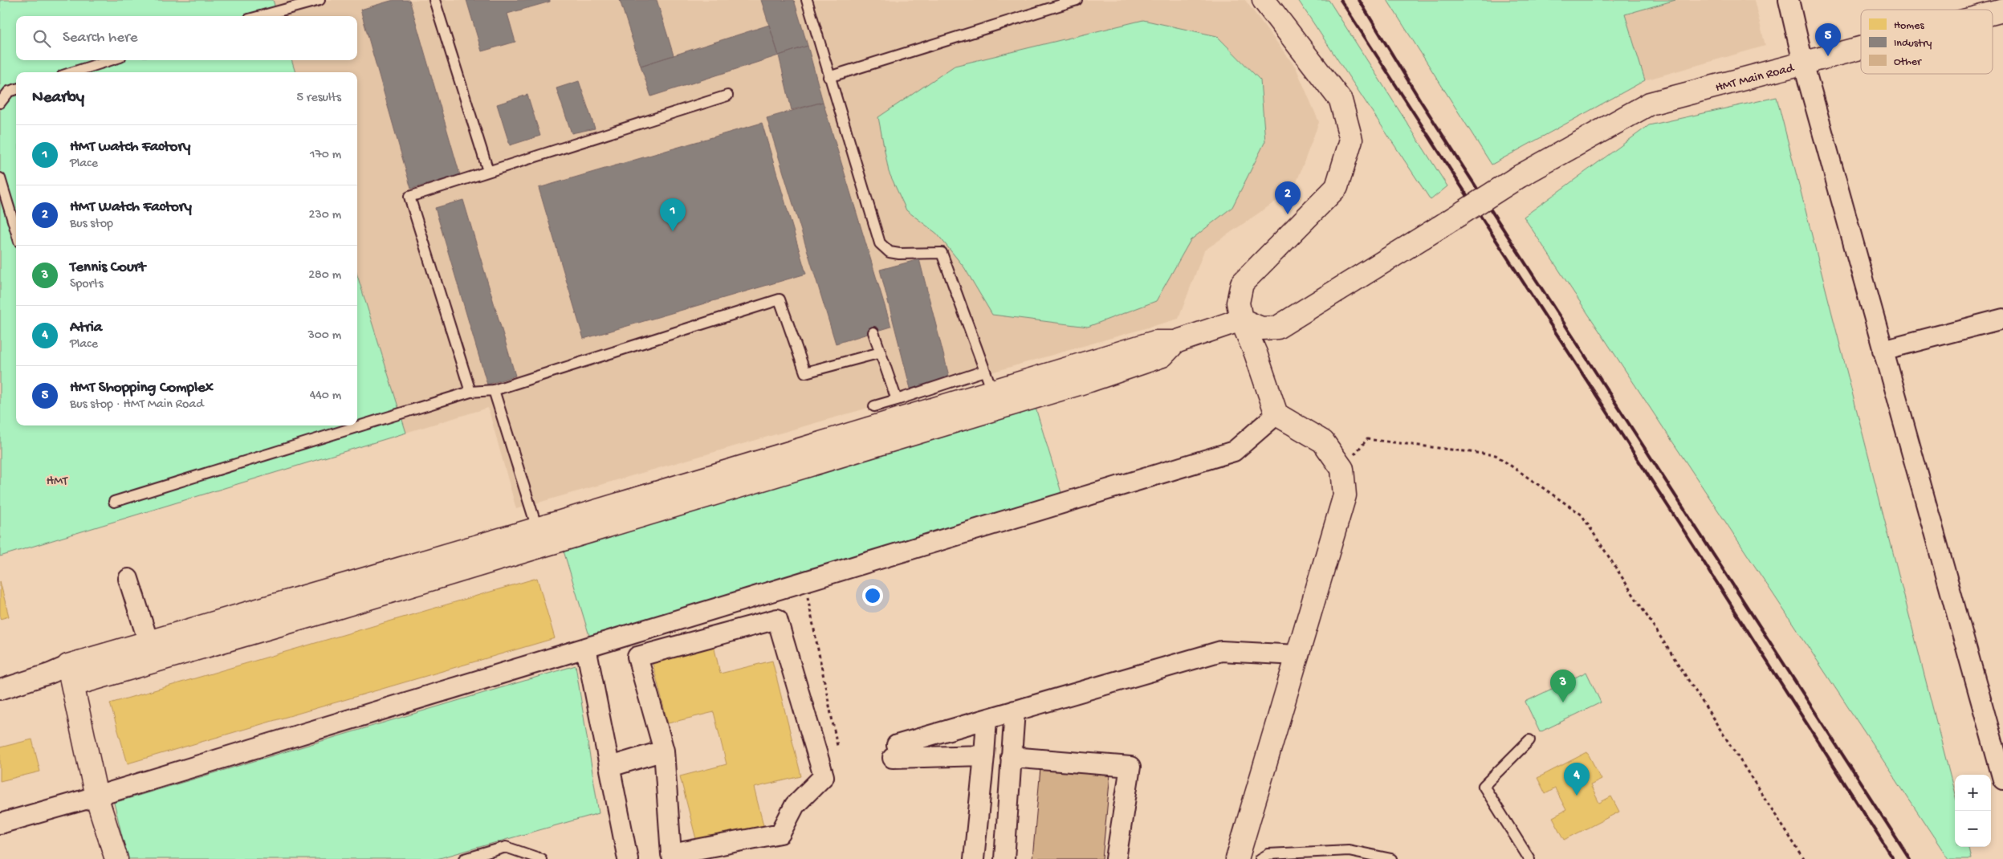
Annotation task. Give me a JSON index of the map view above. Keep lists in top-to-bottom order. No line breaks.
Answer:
{"streets":{"street":["HMT Main Road"]},"parks":["HMT"],"legend":["Homes","Industry","Other"],"page":{"search":"Search here","pins":["5","2","1","3","4"],"heading":["Nearby","5 results"],"list":[{"mark":"1","name":"HMT watch Factory","note":"Place","value":"170 m"},{"mark":"2","name":"HMT Watch Factory","note":"Bus stop","value":"230 m"},{"mark":"3","name":"Tennis Court","note":"Sports","value":"280 m"},{"mark":"4","name":"Atria","note":"Place","value":"300 m"},{"mark":"5","name":"HMT Shopping Complex","note":"Bus stop · HMT Main Road","value":"440 m"}],"map_buttons":["+","−"]}}
